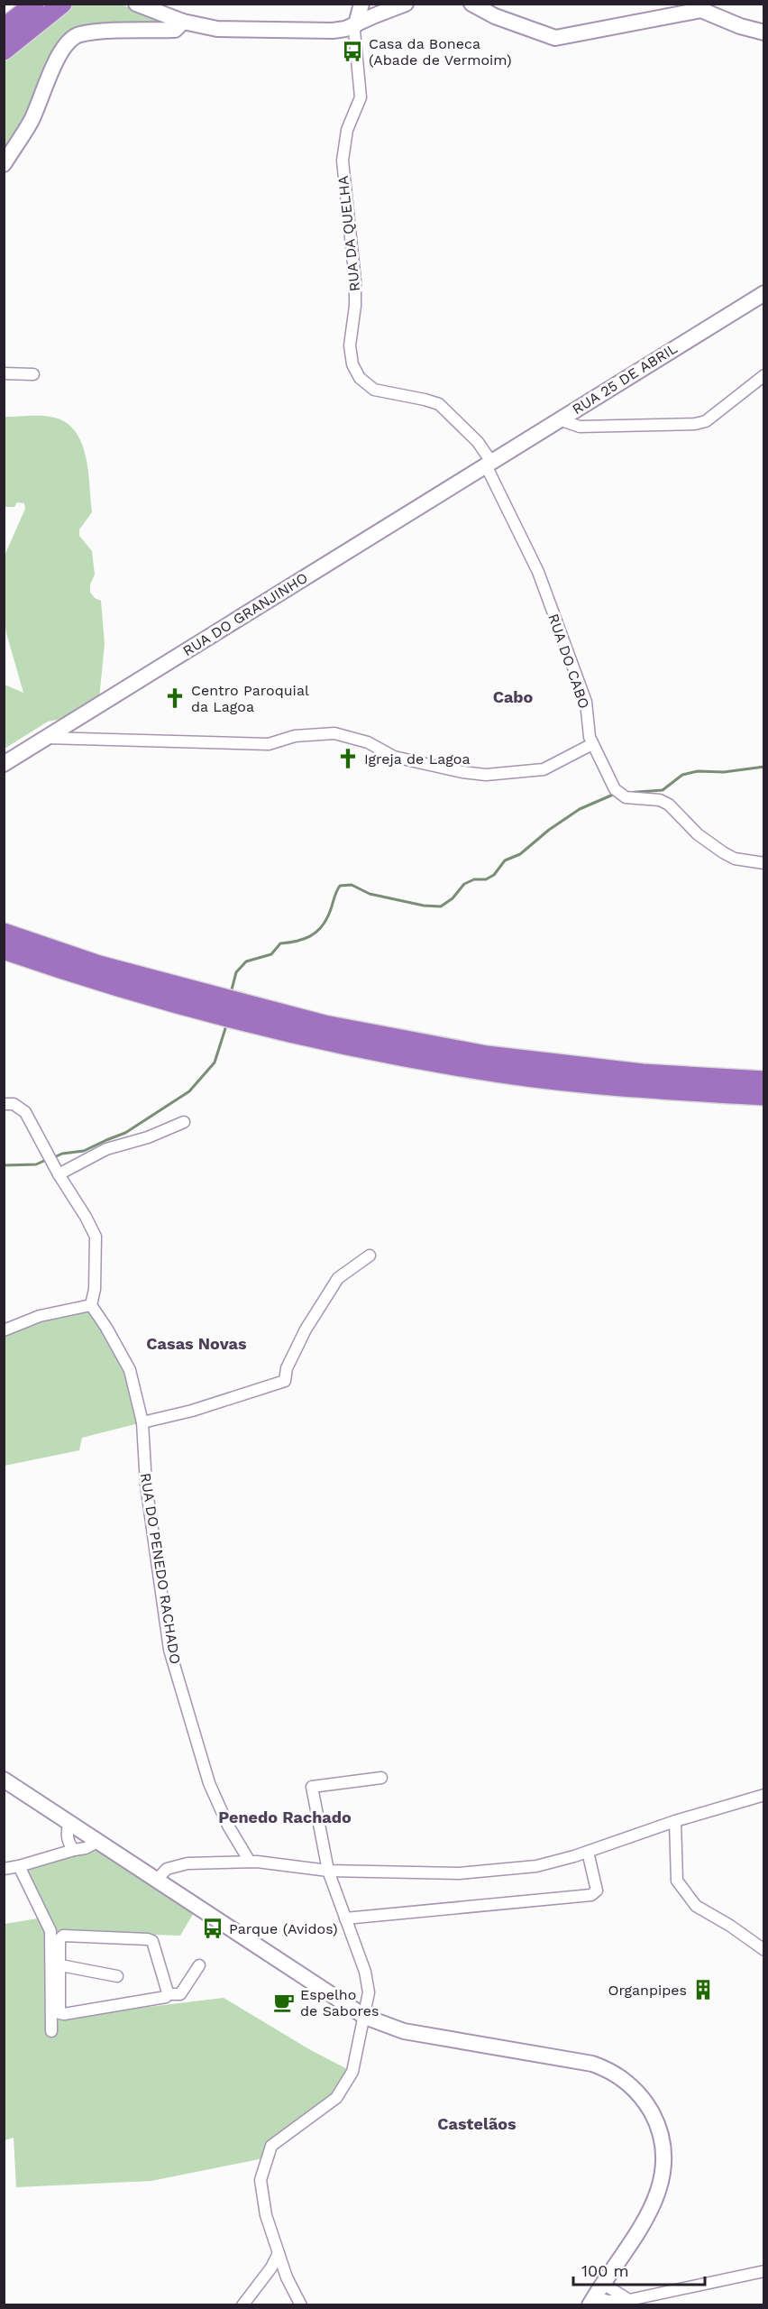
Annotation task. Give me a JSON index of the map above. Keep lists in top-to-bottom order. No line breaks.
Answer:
{"streets":{"street":["RUA DA QUELHA","RUA 25 DE ABRIL","RUA DO GRANJINHO","RUA DO CABO","RUA DO PENEDO RACHADO"]},"crossings":[["RUA DA QUELHA","RUA 25 DE ABRIL"],["RUA DA QUELHA","RUA DO GRANJINHO"],["RUA DA QUELHA","RUA DO CABO"],["RUA 25 DE ABRIL","RUA DO GRANJINHO"],["RUA 25 DE ABRIL","RUA DO CABO"],["RUA DO GRANJINHO","RUA DO CABO"]],"districts":["Cabo","Casas Novas","Penedo Rachado","Castelãos"],"places":{"bus stop":["Casa da Boneca (Abade de Vermoim)","Parque (Avidos)"],"church":["Centro Paroquial da Lagoa","Igreja de Lagoa"],"building":["Organpipes"],"cafe":["Espelho de Sabores"]},"scale_bar":"100 m"}
